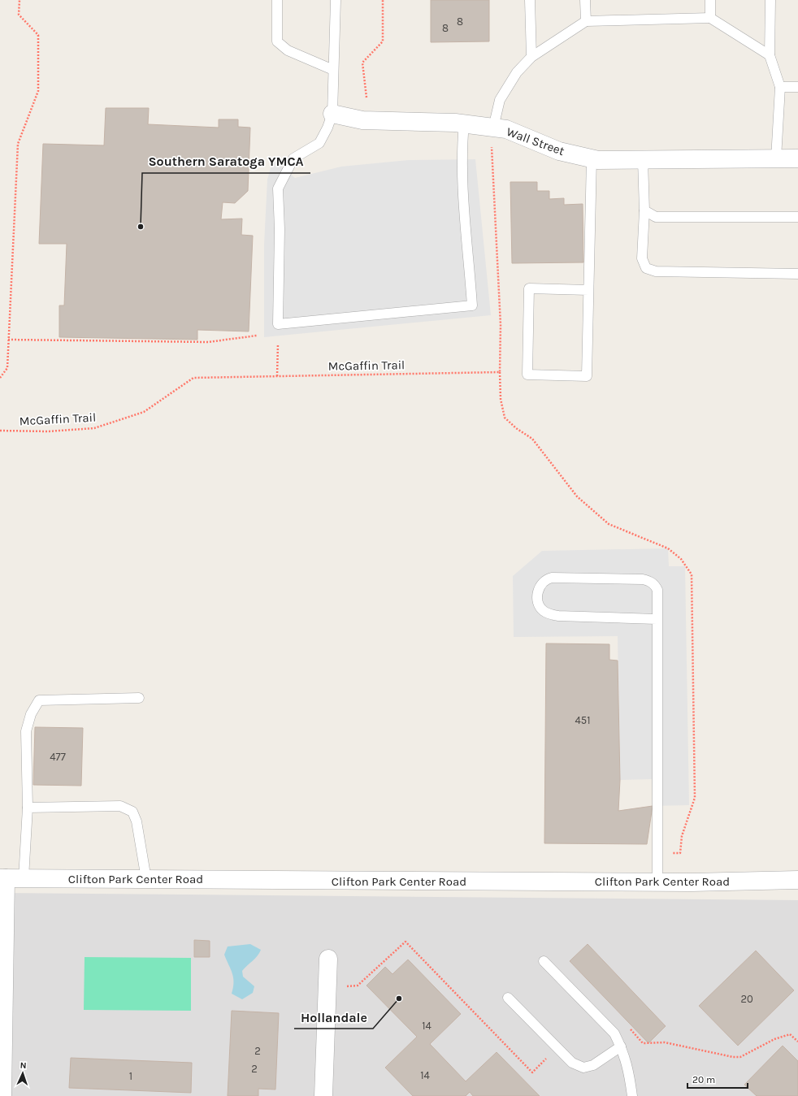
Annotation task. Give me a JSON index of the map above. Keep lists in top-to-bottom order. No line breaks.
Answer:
{"streets":{"street":["Wall Street","Clifton Park Center Road"],"path":["McGaffin Trail"]},"crossings":[["Wall Street","McGaffin Trail"]],"places":["Southern Saratoga YMCA","Hollandale"],"house_numbers":["8","8","451","477","20","14","2","2","14","1"],"scale_bar":"20 m","north":"top"}
